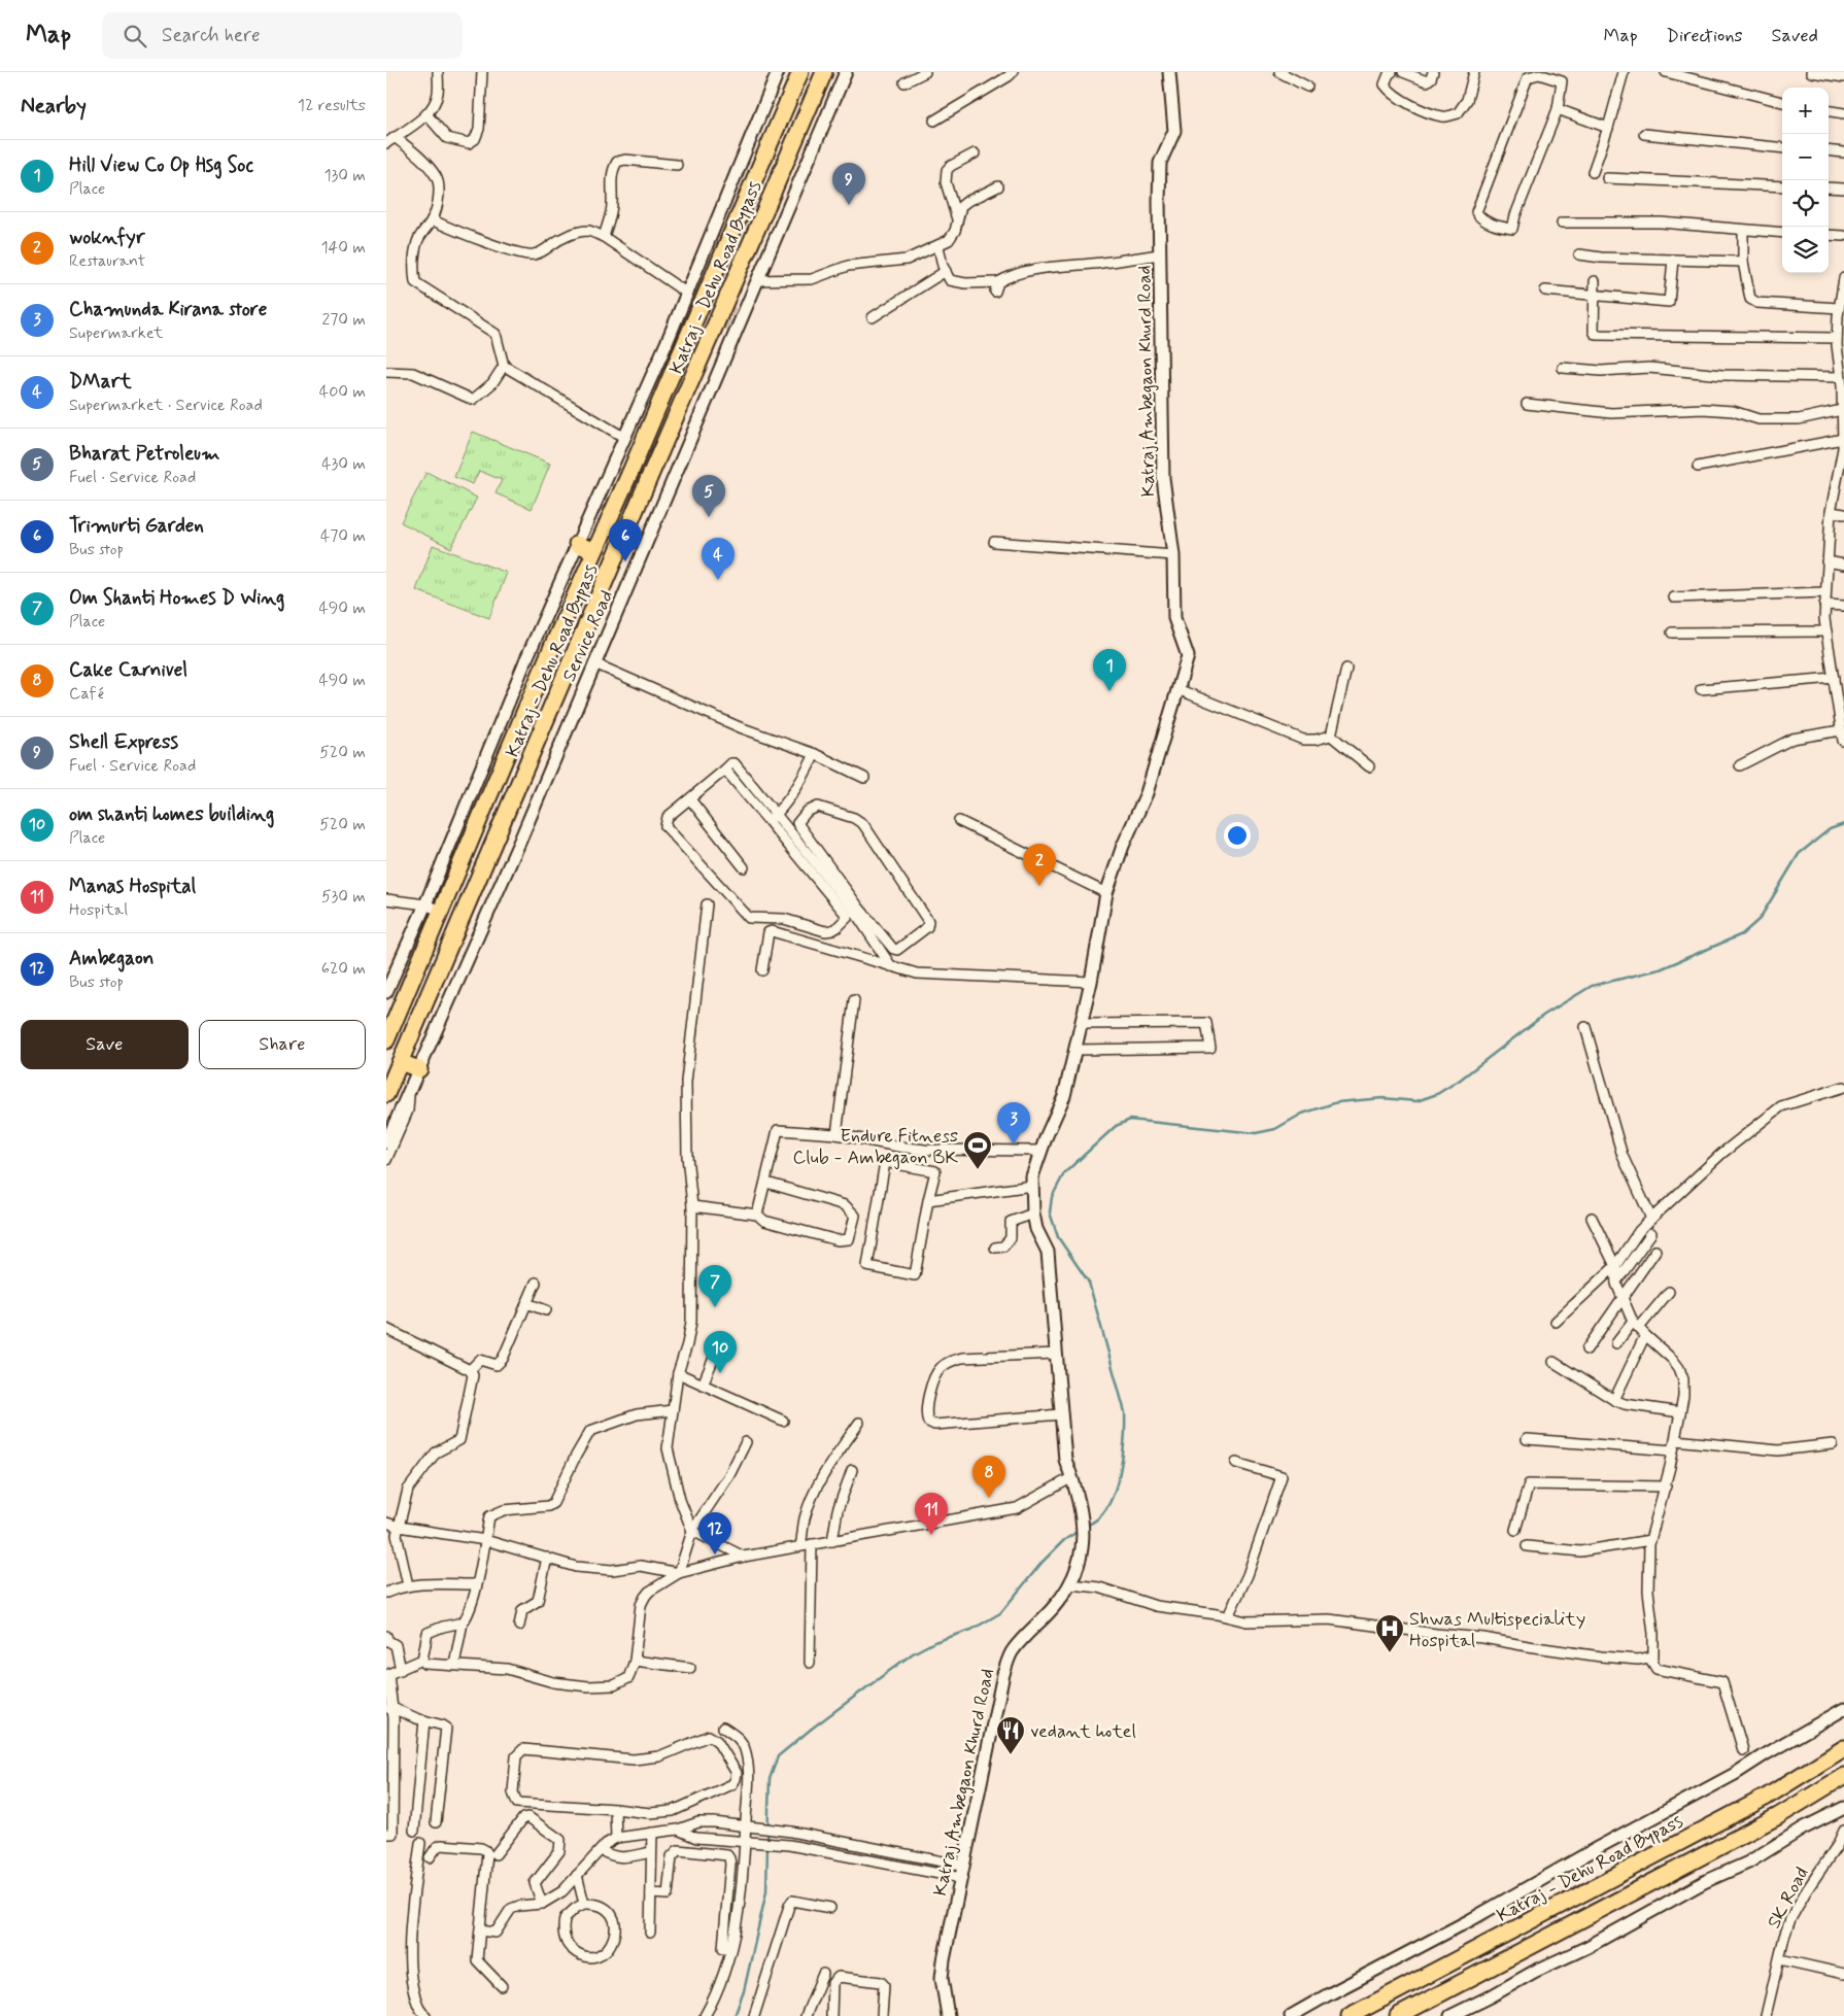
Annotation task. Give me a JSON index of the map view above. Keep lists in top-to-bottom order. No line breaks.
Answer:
{"streets":{"highway":["Katraj - Dehu Road Bypass"],"street":["Katraj Ambegaon Khurd Road","Service Road","SK Road"]},"places":{"sports":["Endure Fitness Club - Ambegaon BK"],"hospital":["Shwas Multispeciality Hospital"],"restaurant":["vedant hotel"]},"page":{"header":"Map","search":"Search here","nav":["Map","Directions","Saved"],"heading":["Nearby","12 results"],"map_buttons":["+","−"],"list":[{"mark":"1","name":"Hill View Co Op Hsg Soc","note":"Place","value":"130 m"},{"mark":"2","name":"woknfyr","note":"Restaurant","value":"140 m"},{"mark":"3","name":"Chamunda Kirana store","note":"Supermarket","value":"270 m"},{"mark":"4","name":"DMart","note":"Supermarket · Service Road","value":"400 m"},{"mark":"5","name":"Bharat Petroleum","note":"Fuel · Service Road","value":"430 m"},{"mark":"6","name":"Trimurti Garden","note":"Bus stop","value":"470 m"},{"mark":"7","name":"Om Shanti Homes D Wing","note":"Place","value":"490 m"},{"mark":"8","name":"Cake Carnivel","note":"Café","value":"490 m"},{"mark":"9","name":"Shell Express","note":"Fuel · Service Road","value":"520 m"},{"mark":"10","name":"om shanti homes building","note":"Place","value":"520 m"},{"mark":"11","name":"Manas Hospital","note":"Hospital","value":"530 m"},{"mark":"12","name":"Ambegaon","note":"Bus stop","value":"620 m"}],"pins":["9","5","6","4","1","2","3","7","10","8","11","12"],"buttons":["Save","Share"]}}
